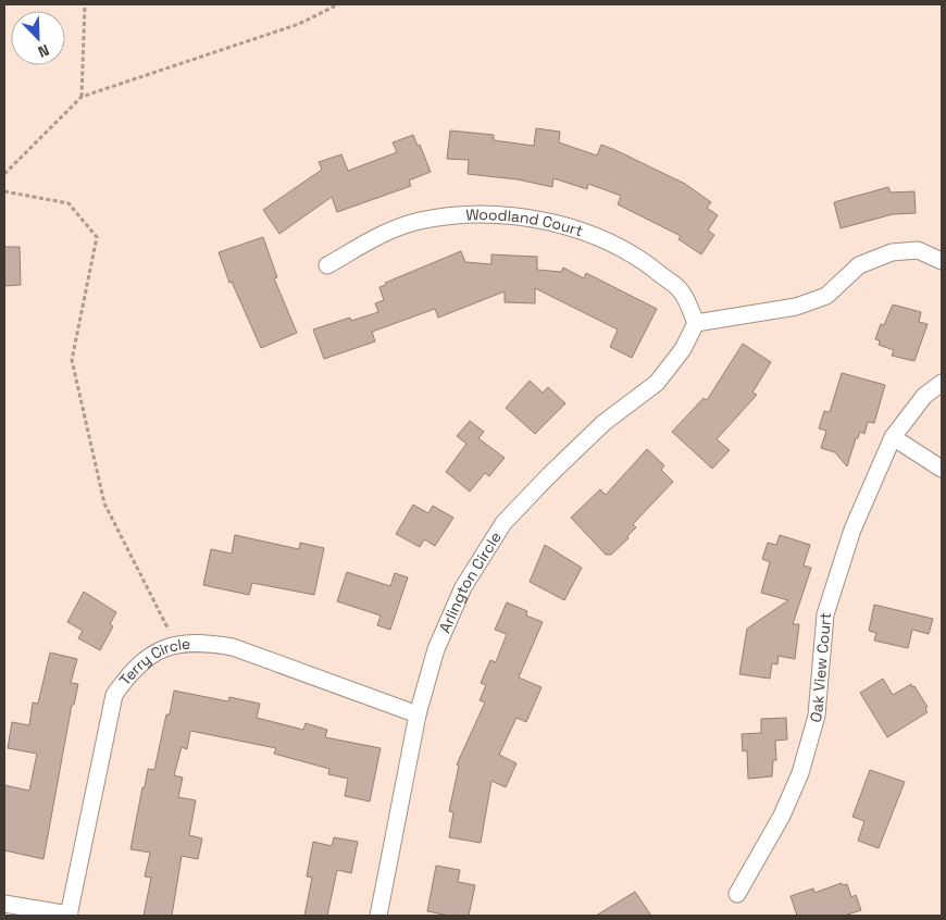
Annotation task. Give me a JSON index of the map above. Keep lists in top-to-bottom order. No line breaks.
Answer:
{"streets":{"street":["Woodland Court","Arlington Circle","Terry Circle","Oak View Court"]},"crossings":[["Woodland Court","Arlington Circle"],["Arlington Circle","Terry Circle"]],"north":"bottom right"}
